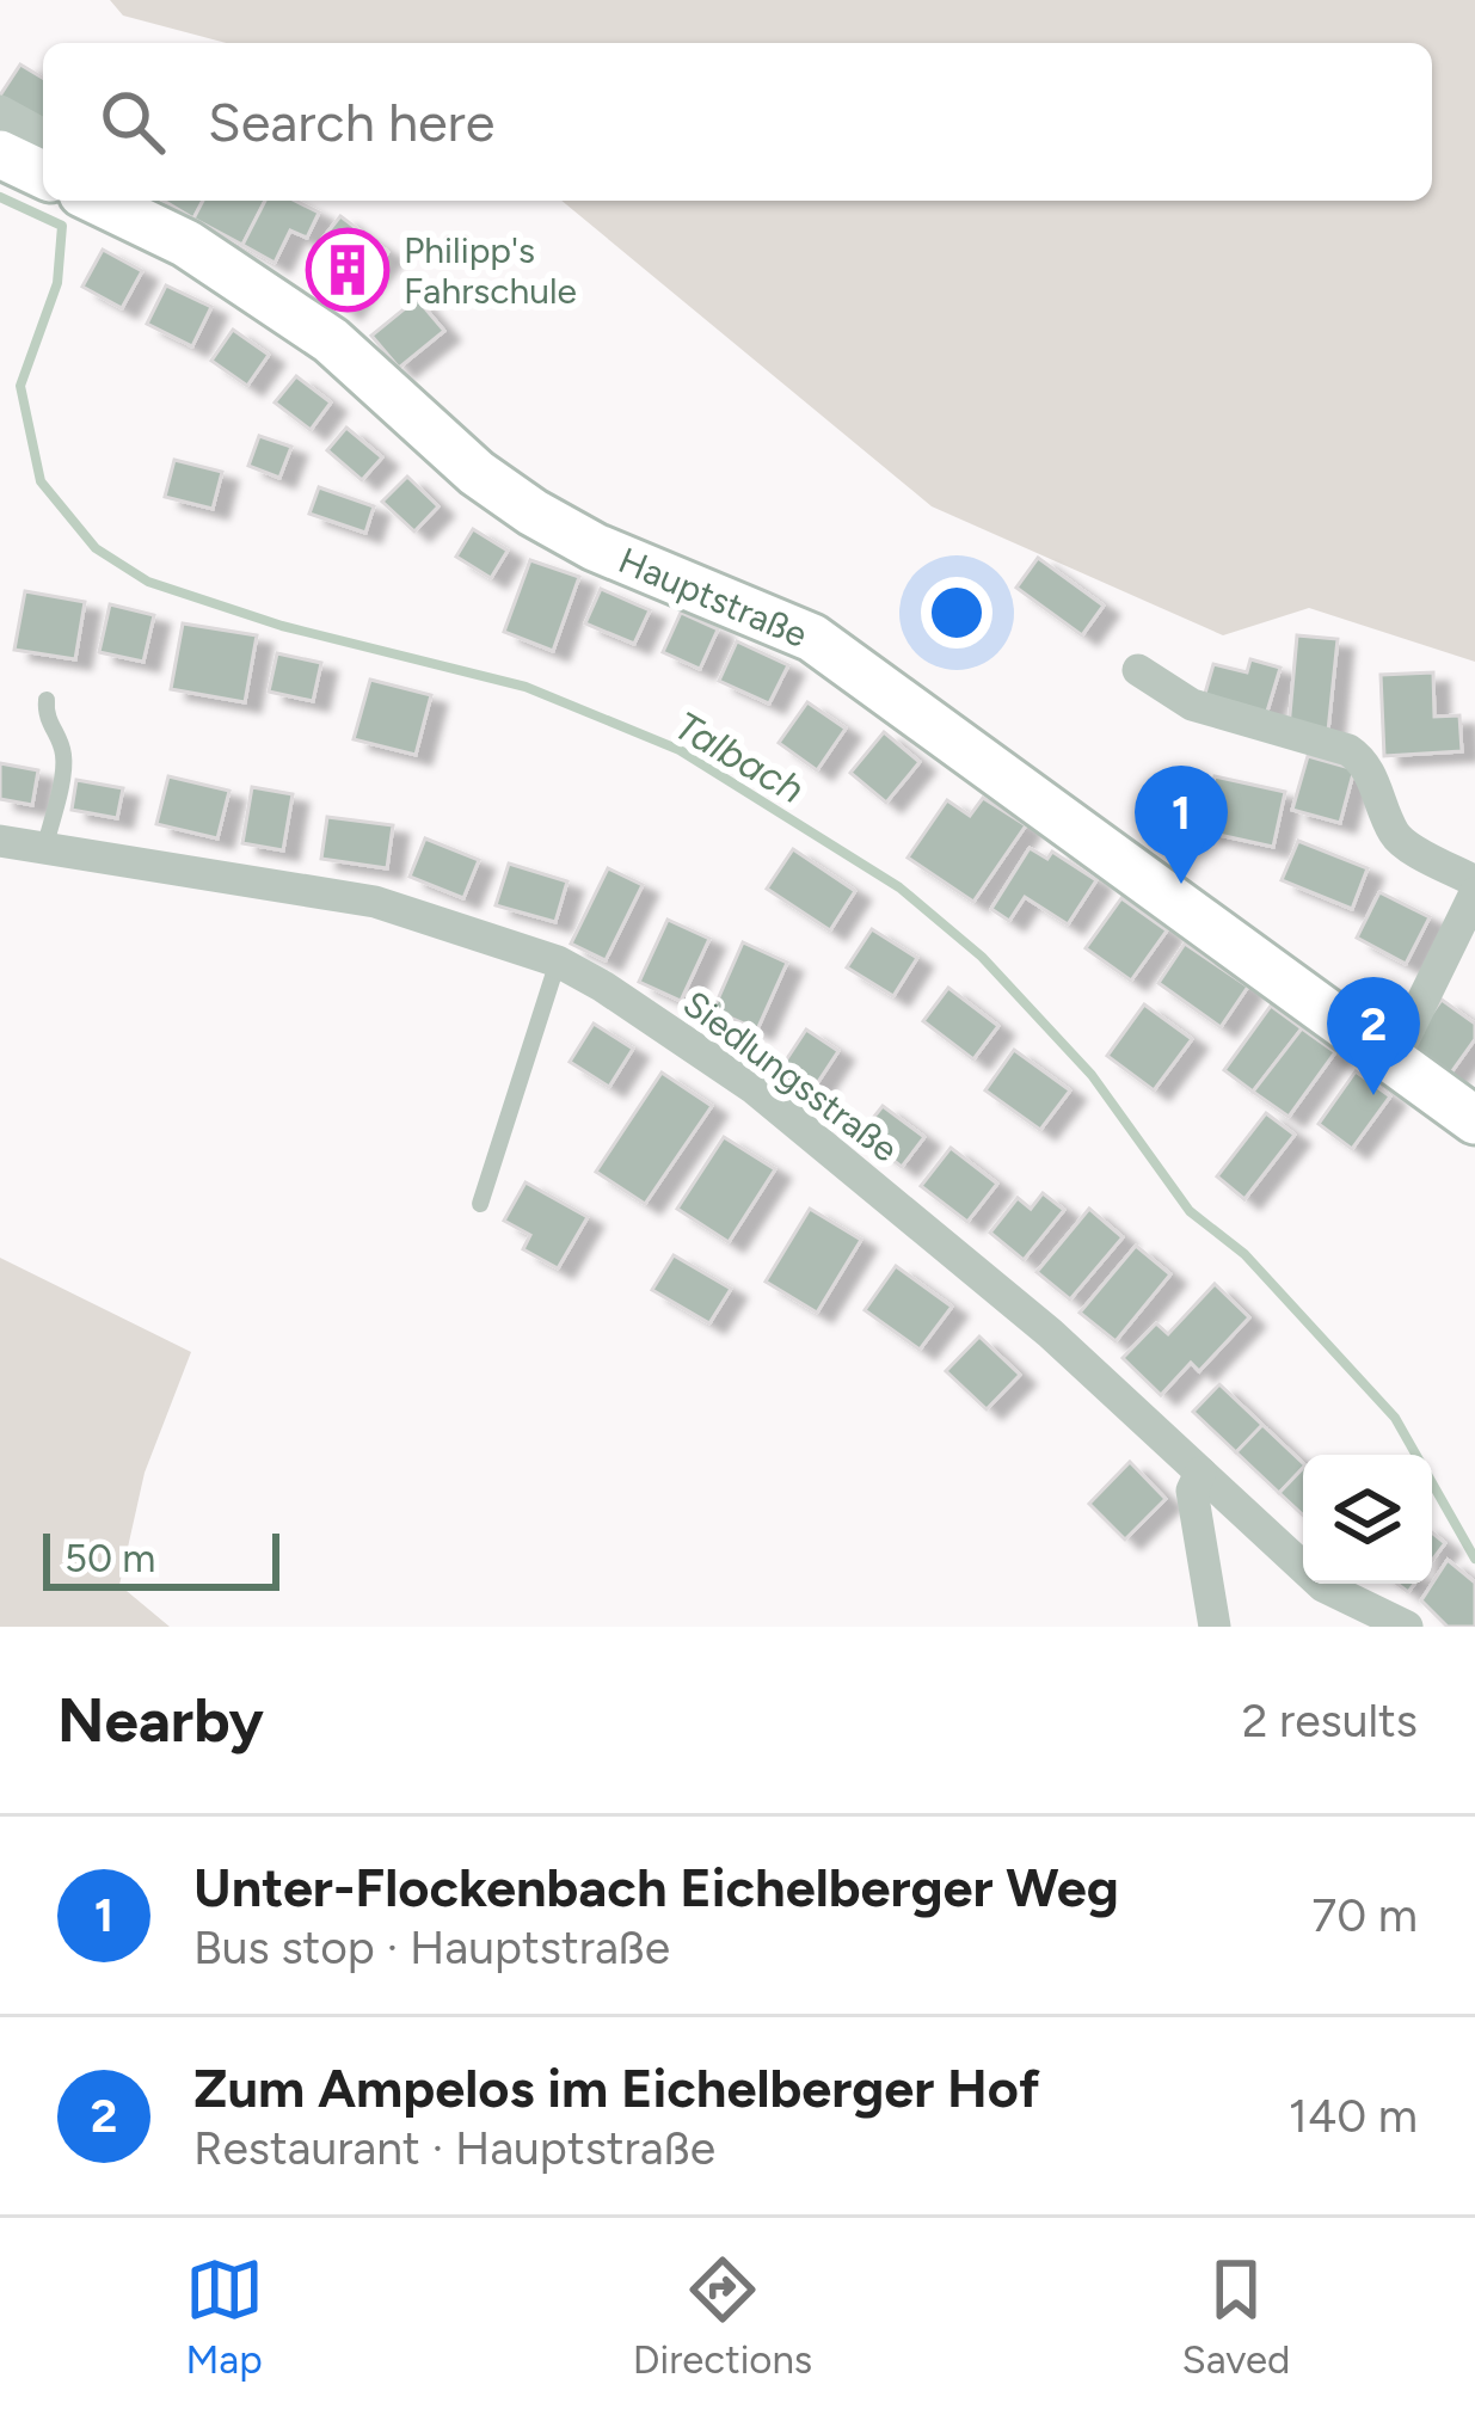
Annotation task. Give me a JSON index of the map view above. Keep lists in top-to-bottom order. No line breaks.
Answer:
{"streets":{"main road":["Hauptstraße"],"street":["Siedlungsstraße"]},"water":["Talbach"],"places":{"building":["Philipp's Fahrschule"]},"scale_bar":"50 m","page":{"search":"Search here","pins":["1","2"],"scale":"50 m","heading":["Nearby","2 results"],"list":[{"mark":"1","name":"Unter-Flockenbach Eichelberger Weg","note":"Bus stop · Hauptstraße","value":"70 m"},{"mark":"2","name":"Zum Ampelos im Eichelberger Hof","note":"Restaurant · Hauptstraße","value":"140 m"}],"nav":["Map","Directions","Saved"]}}
